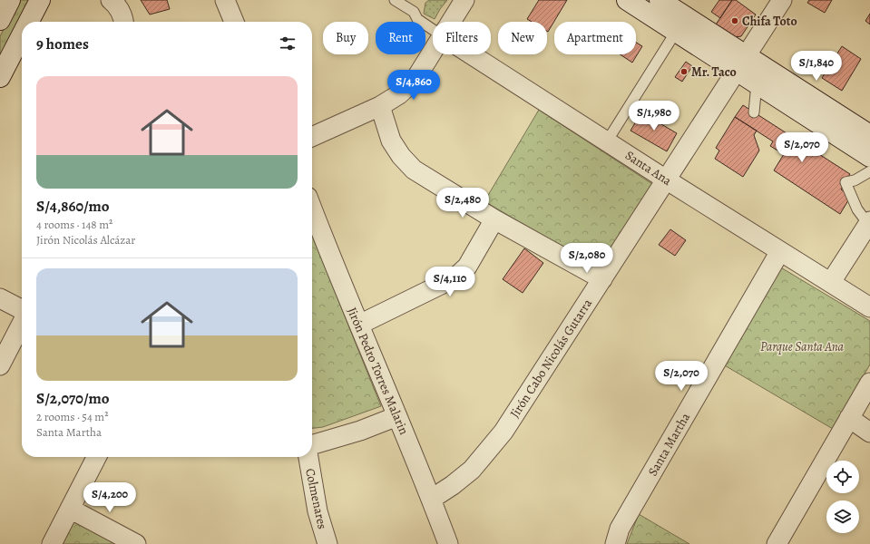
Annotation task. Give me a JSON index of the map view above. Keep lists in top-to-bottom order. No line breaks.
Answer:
{"streets":{"street":["Santa Ana","Jirón Cabo Nicolás Gutarra","Jirón Pedro Torres Malarin","Santa Martha","Colmenares"]},"crossings":[["Santa Ana","Jirón Cabo Nicolás Gutarra"],["Santa Ana","Santa Martha"],["Jirón Cabo Nicolás Gutarra","Jirón Pedro Torres Malarin"]],"parks":["Parque Santa Ana"],"places":["Chifa Toto","Mr. Taco"],"page":{"chip":["Buy","Rent","Filters","New","Apartment"],"heading":"9 homes","price":["S/1,840","S/4,860","S/1,980","S/2,070","S/2,480","S/2,080","S/4,110","S/2,070","S/4,200"],"list":[{"name":"S/4,860/mo","note":"4 rooms · 148 m² · Jirón Nicolás Alcázar"},{"name":"S/2,070/mo","note":"2 rooms · 54 m² · Santa Martha"}]}}
